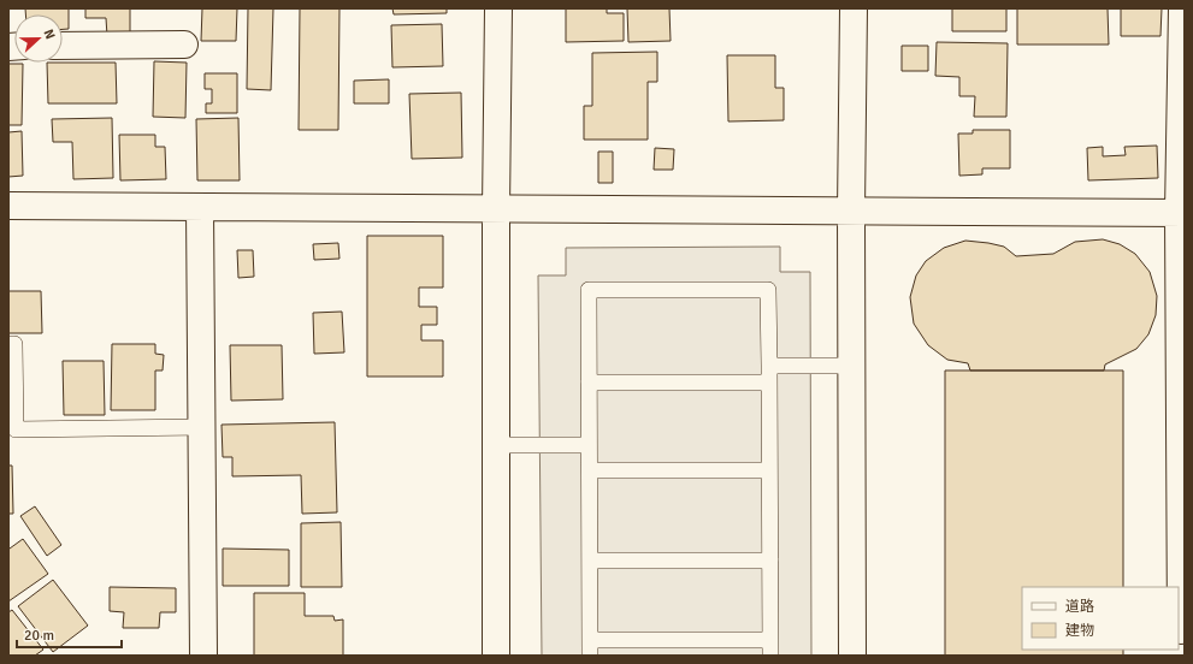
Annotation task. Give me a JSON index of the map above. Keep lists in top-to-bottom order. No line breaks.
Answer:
{"legend":["道路","建物"],"scale_bar":"20 m","north":"right"}
